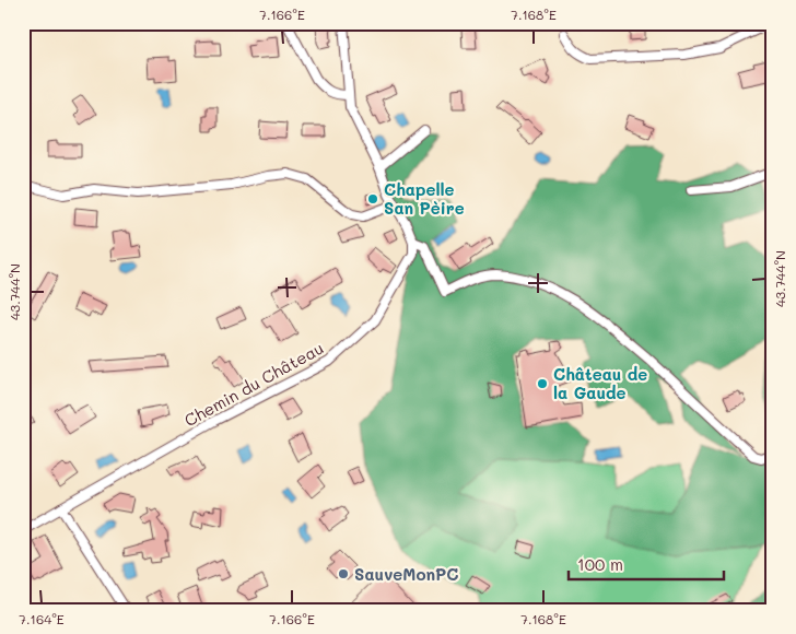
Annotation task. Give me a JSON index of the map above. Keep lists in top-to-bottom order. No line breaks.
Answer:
{"streets":{"street":["Chemin du Château"]},"places":["Chapelle San Pèire","Château de la Gaude","SauveMonPC"],"scale_bar":"100 m","coordinates":["7.166°E","7.168°E","43.744°N","7.164°E"]}
